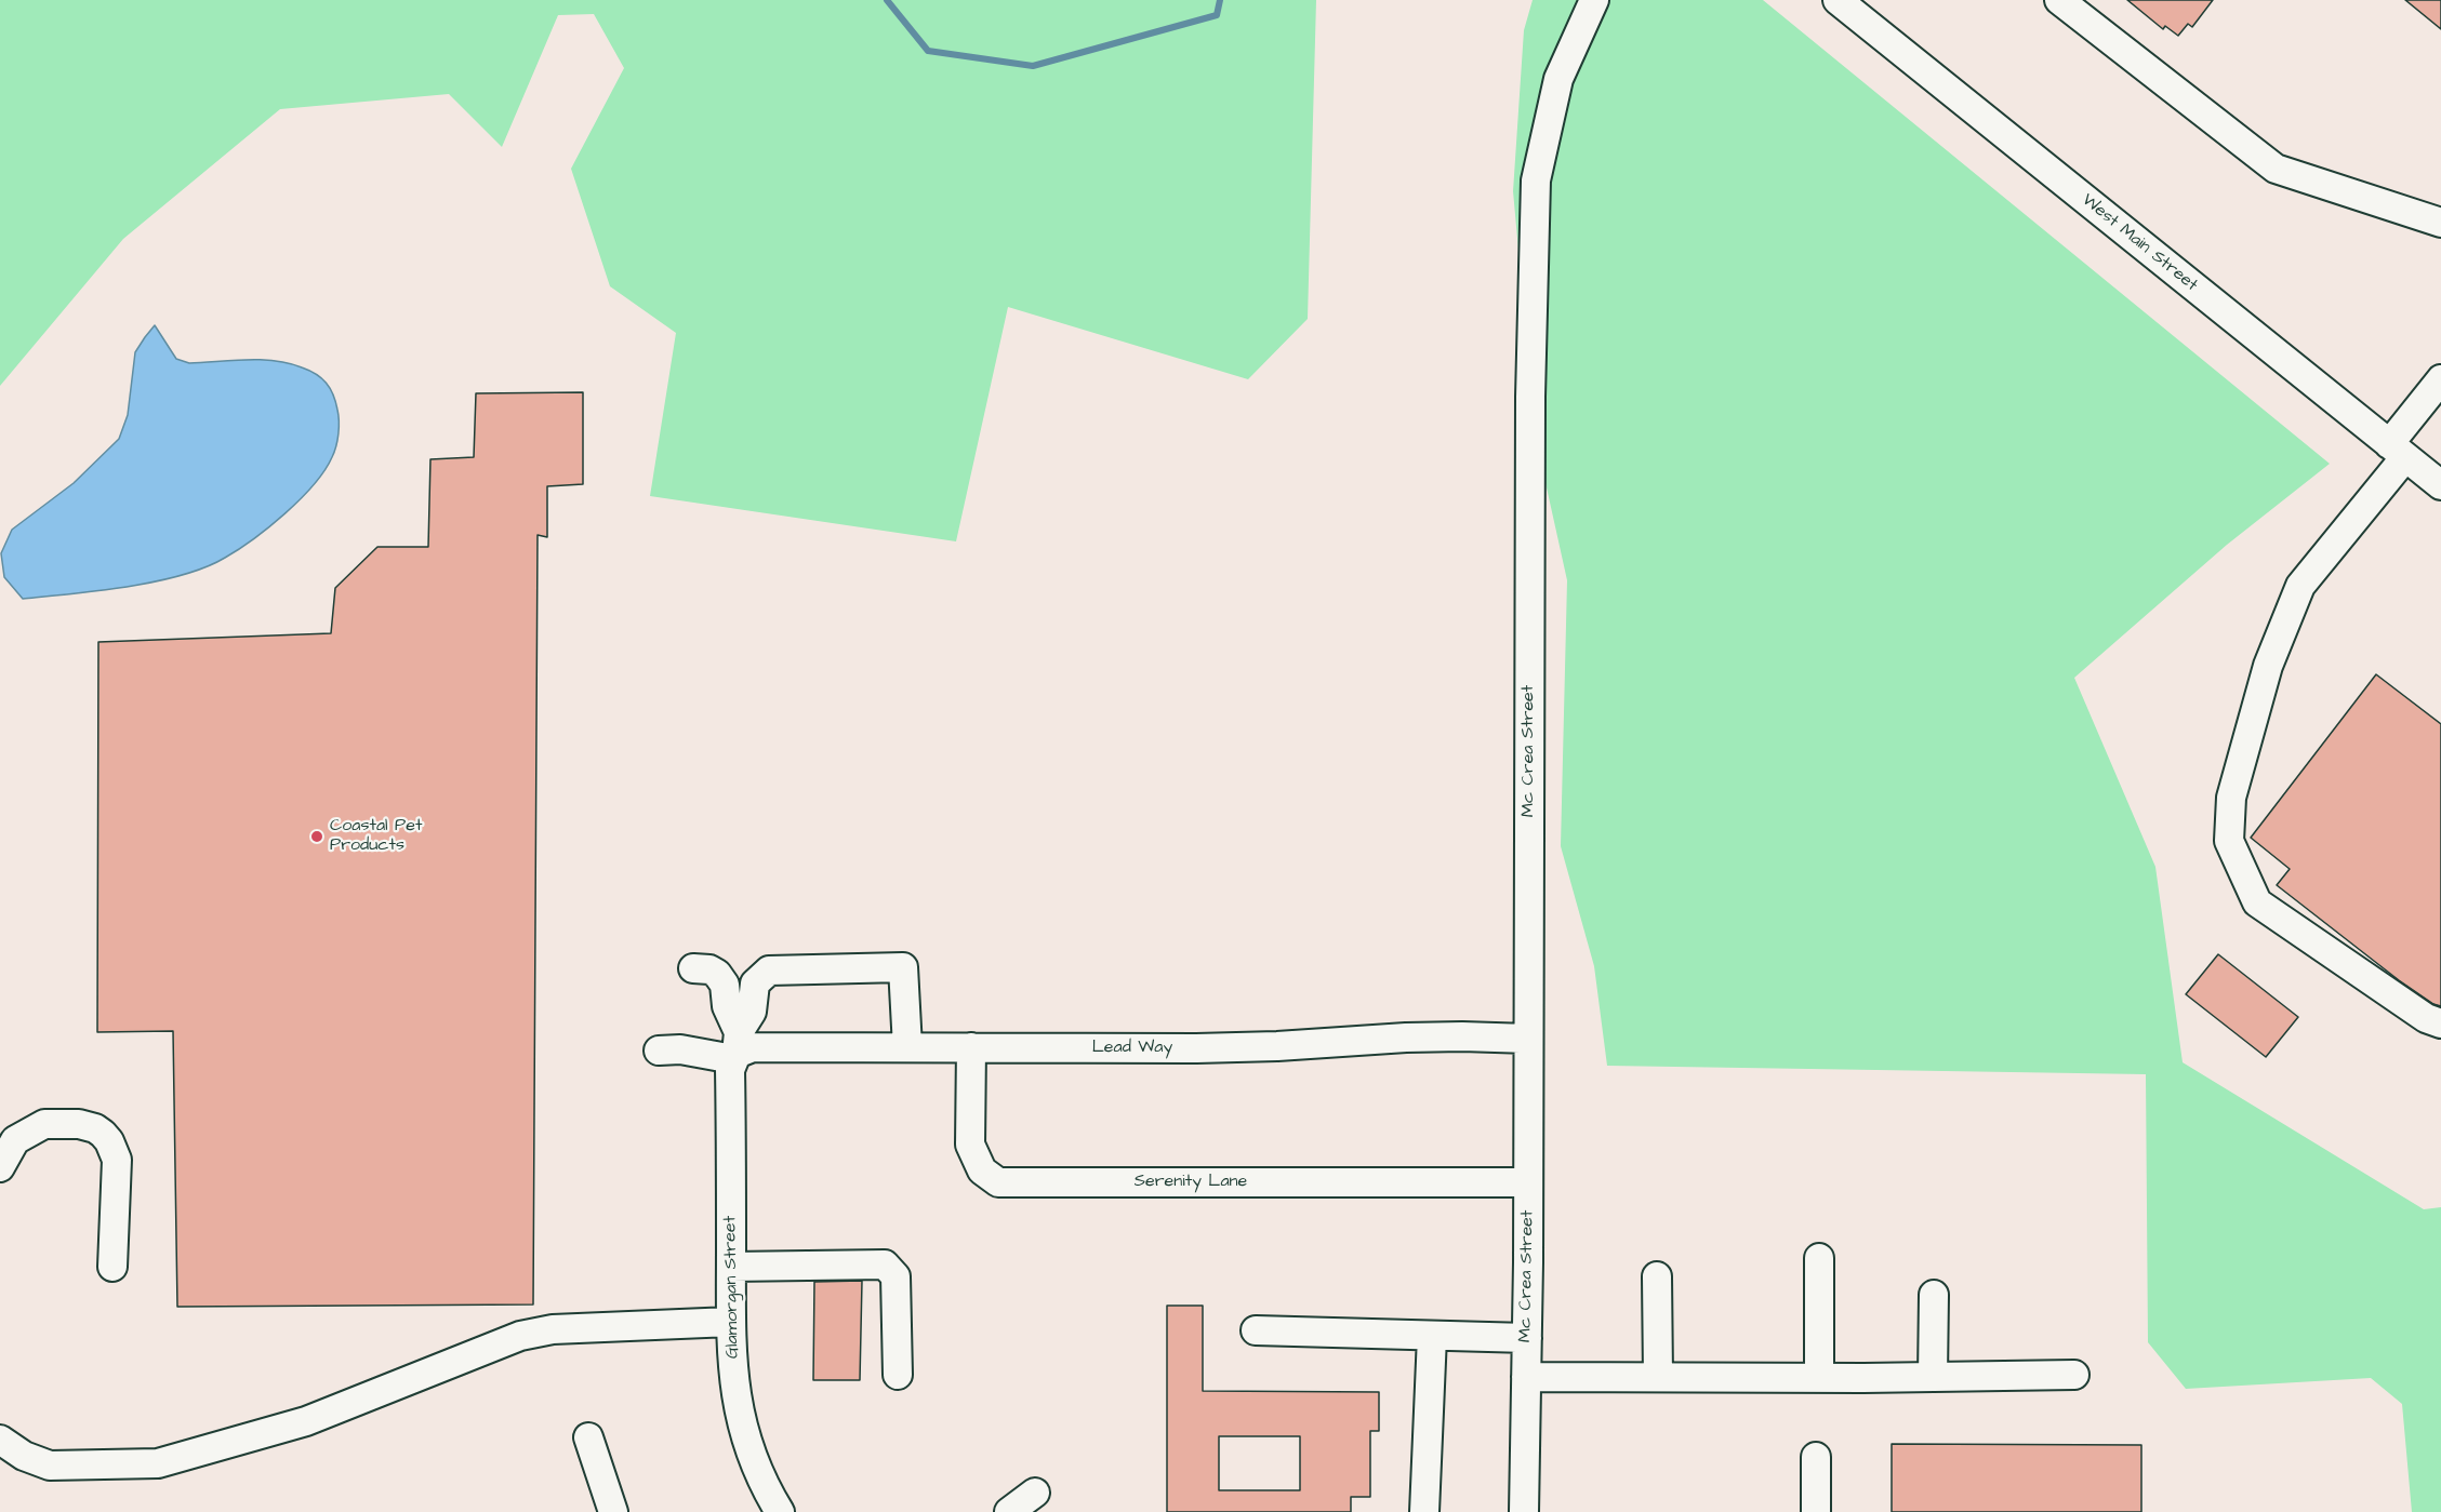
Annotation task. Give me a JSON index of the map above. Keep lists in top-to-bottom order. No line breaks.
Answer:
{"streets":{"street":["West Main Street","Mc Crea Street","Lead Way","Serenity Lane","Glamorgan Street"]},"crossings":[["Mc Crea Street","Lead Way"],["Mc Crea Street","Serenity Lane"],["Lead Way","Serenity Lane"],["Lead Way","Glamorgan Street"]],"places":["Coastal Pet Products"]}
